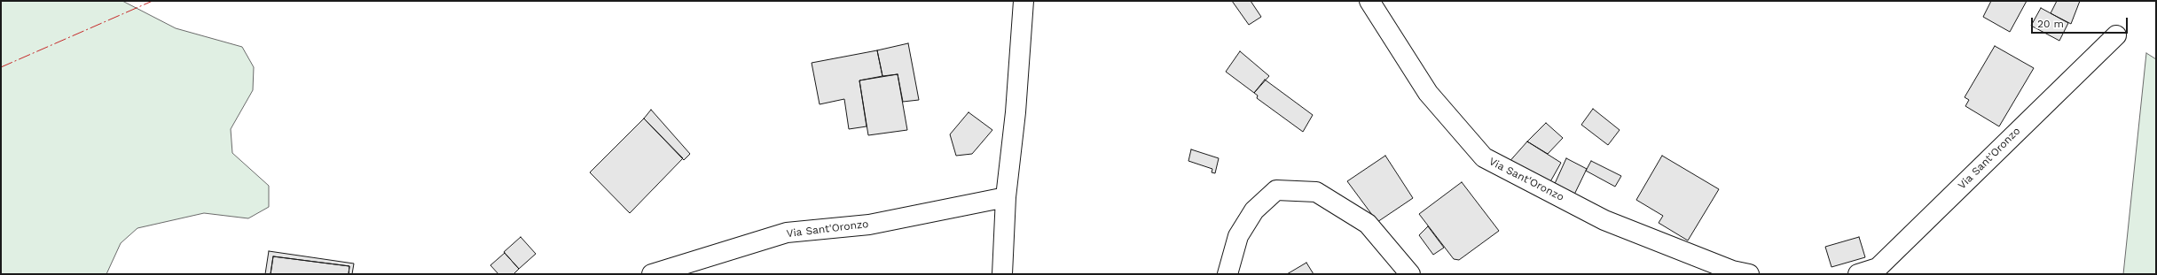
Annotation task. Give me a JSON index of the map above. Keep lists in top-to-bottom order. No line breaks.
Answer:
{"streets":{"street":["Via Sant'Oronzo"]},"scale_bar":"20 m"}
